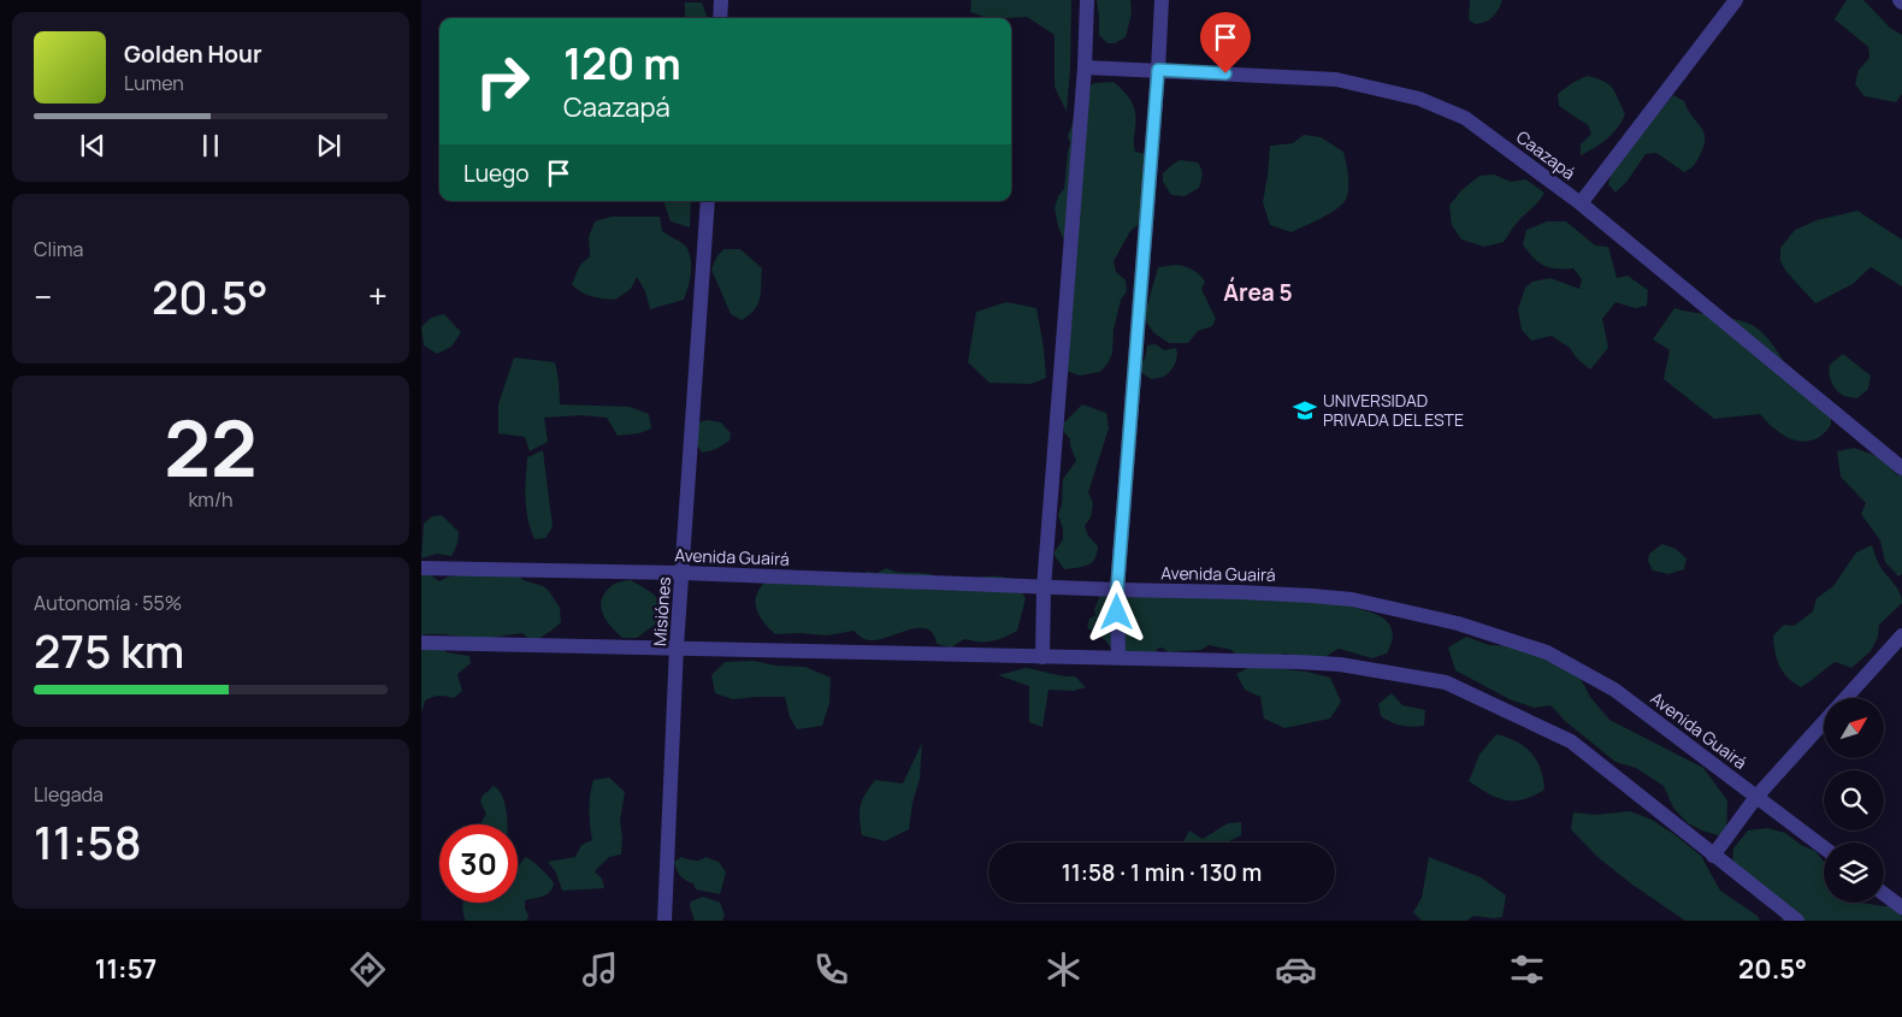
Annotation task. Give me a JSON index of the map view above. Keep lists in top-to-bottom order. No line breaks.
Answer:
{"streets":{"street":["Caazapá","Avenida Guairá","Misiónes"]},"crossings":[["Avenida Guairá","Misiónes"]],"districts":["Área 5"],"places":{"school or university":["UNIVERSIDAD PRIVADA DEL ESTE"]},"north":"top right","page":{"turn":["120 m","Caazapá"],"song":["Golden Hour","Lumen"],"then":"Luego","tile":["Clima",["22","km/h"],["Autonomía · 55%","275 km"],["Llegada","11:58"]],"heat":["−","20.5°","+"],"limit":"30","trip":"11:58 · 1 min · 130 m","tabs":["11:57","20.5°"]}}
